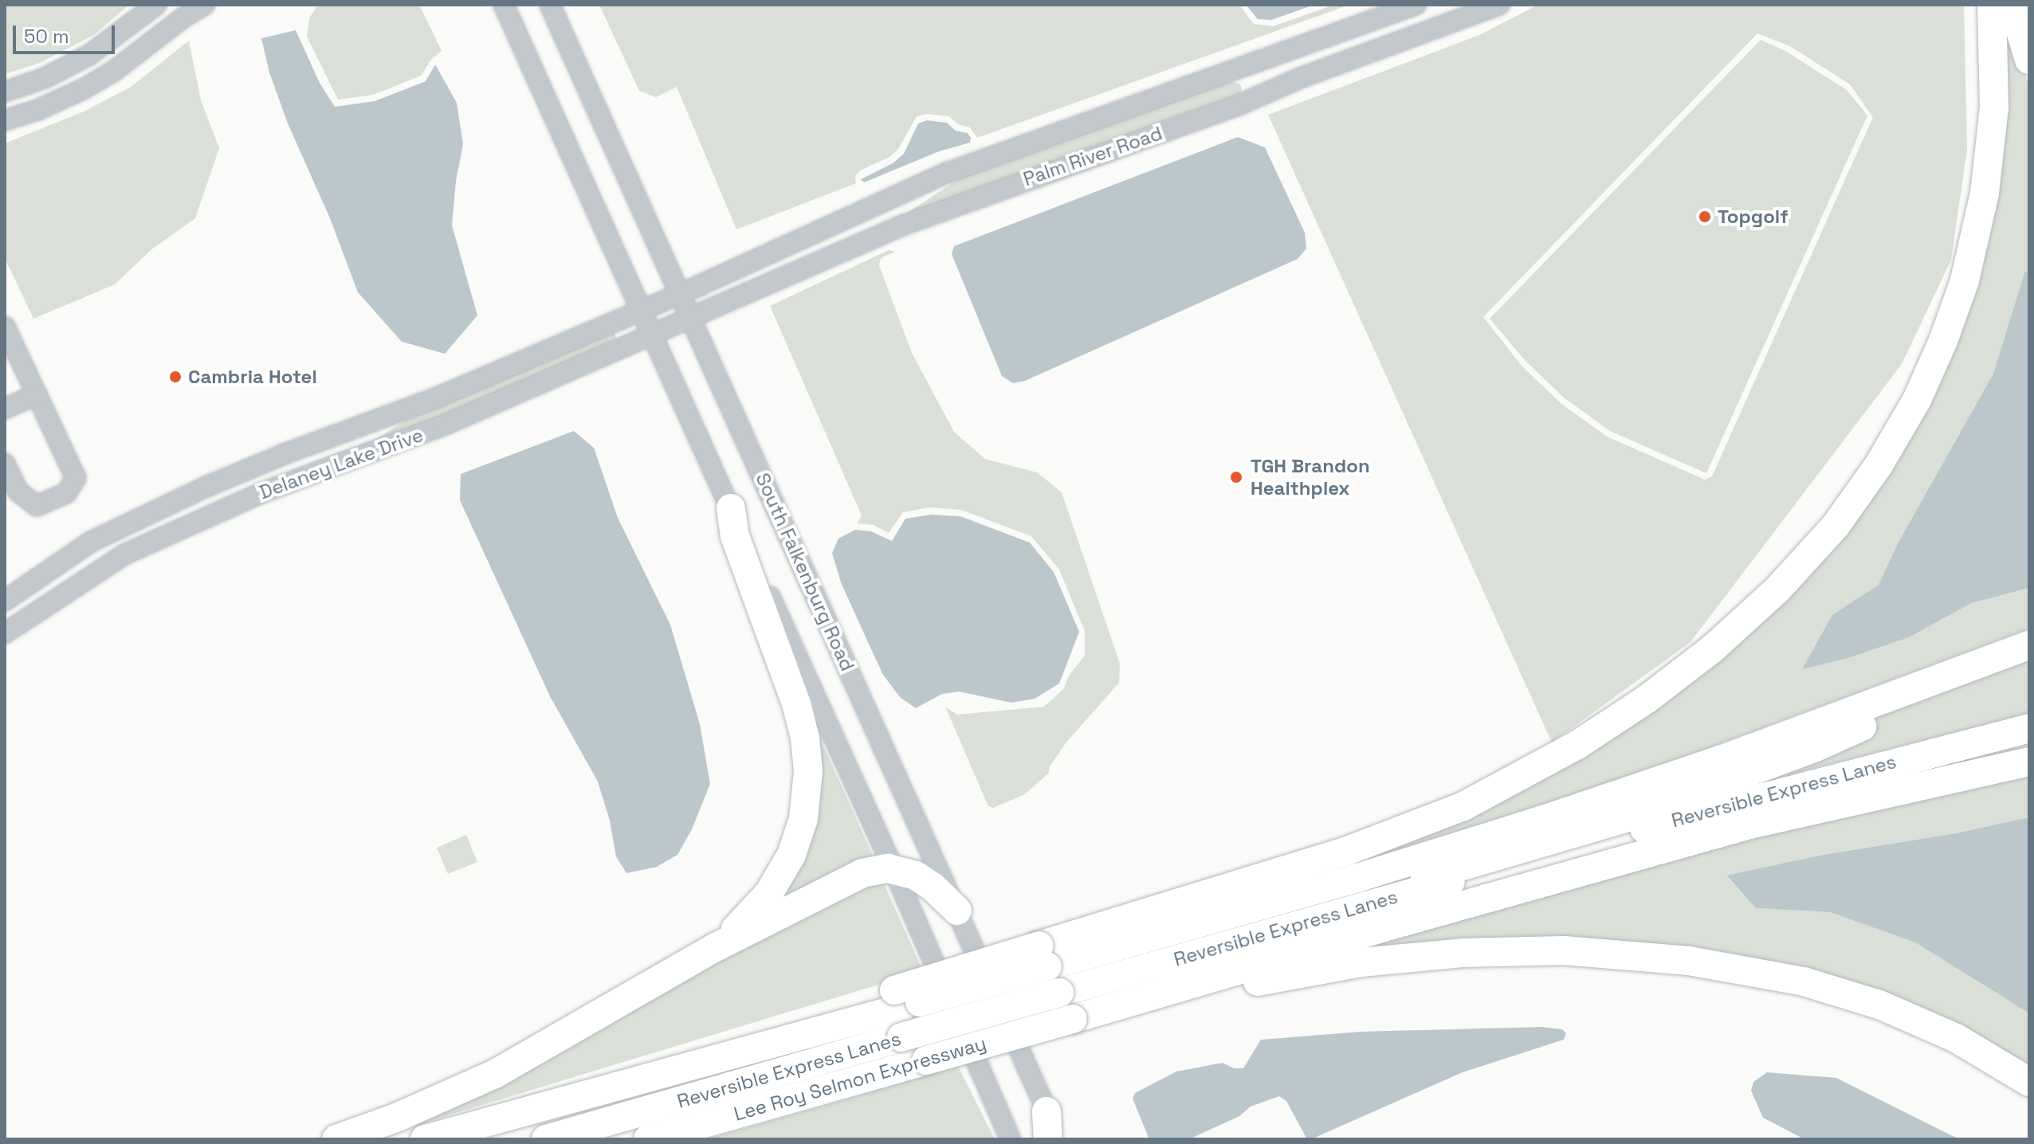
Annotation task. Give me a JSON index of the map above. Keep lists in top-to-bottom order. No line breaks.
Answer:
{"streets":{"highway":["Reversible Express Lanes","Lee Roy Selmon Expressway"],"street":["Palm River Road","Delaney Lake Drive","South Falkenburg Road"]},"crossings":[["Palm River Road","Delaney Lake Drive"],["Palm River Road","South Falkenburg Road"],["Delaney Lake Drive","South Falkenburg Road"]],"places":["Topgolf","Cambria Hotel","TGH Brandon Healthplex"],"scale_bar":"50 m"}
